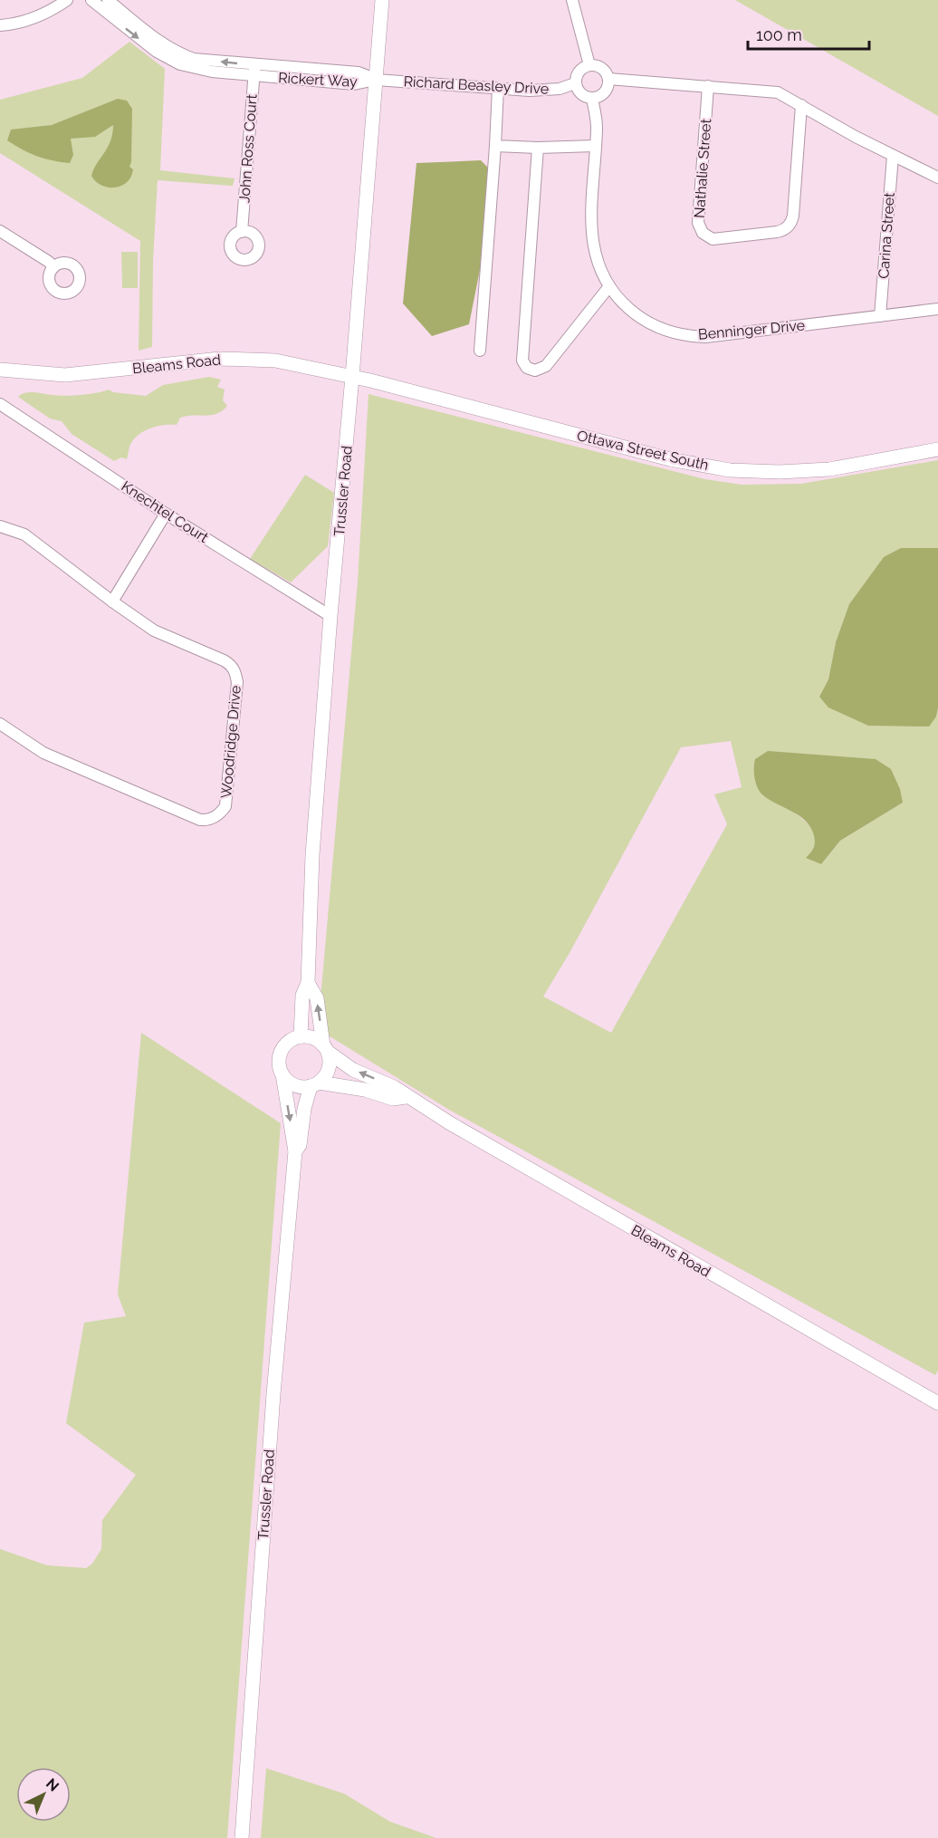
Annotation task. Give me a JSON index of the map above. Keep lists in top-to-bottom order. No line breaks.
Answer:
{"streets":{"main road":["Bleams Road","Ottawa Street South","Trussler Road"],"street":["Rickert Way","Richard Beasley Drive","John Ross Court","Nathalie Street","Carina Street","Benninger Drive","Knechtel Court","Woodridge Drive"]},"crossings":[["Rickert Way","Richard Beasley Drive"],["Rickert Way","John Ross Court"],["Rickert Way","Trussler Road"],["Richard Beasley Drive","Benninger Drive"],["Richard Beasley Drive","Trussler Road"],["Carina Street","Benninger Drive"],["Bleams Road","Ottawa Street South"],["Bleams Road","Trussler Road"],["Ottawa Street South","Trussler Road"],["Trussler Road","Knechtel Court"]],"scale_bar":"100 m","north":"top right"}
